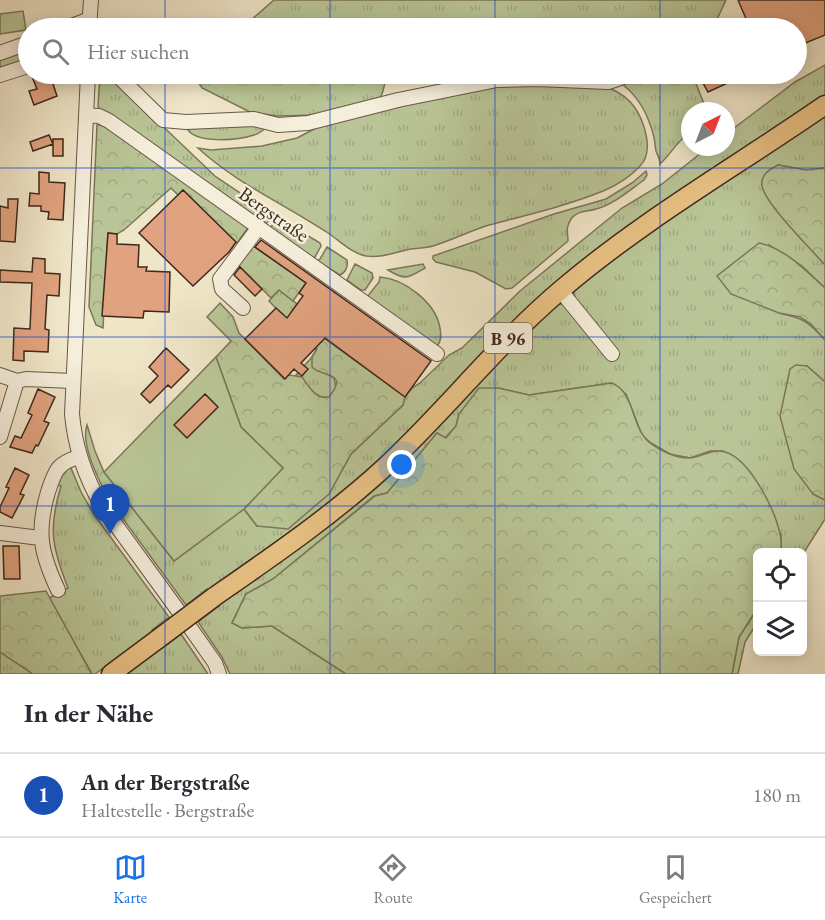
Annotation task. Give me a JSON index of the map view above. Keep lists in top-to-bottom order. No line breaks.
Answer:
{"streets":{"main road":["B 96"],"street":["Bergstraße"]},"north":"top right","page":{"search":"Hier suchen","pins":"1","heading":"In der Nähe","list":[{"mark":"1","name":"An der Bergstraße","note":"Haltestelle · Bergstraße","value":"180 m"}],"nav":["Karte","Route","Gespeichert"]}}
